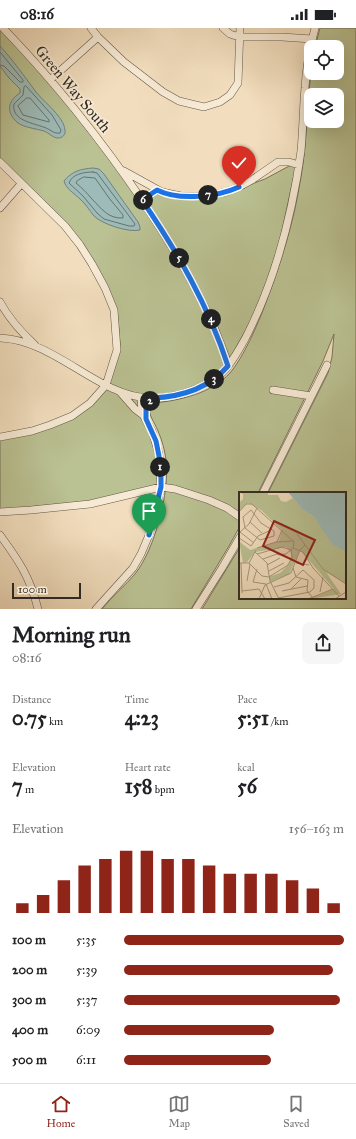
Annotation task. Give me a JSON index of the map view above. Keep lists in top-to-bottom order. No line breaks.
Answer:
{"streets":{"street":["Green Way South"]},"scale_bar":"100 m","page":{"status":"08:16","pins":["7","6","5","4","3","2","1"],"scale":"100 m","heading":["Morning run","08:16"],"stats":[["Distance","0.75 km"],["Time","4:23"],["Pace","5:51 /km"],["Elevation","7 m"],["Heart rate","158 bpm"],["kcal","56"]],"chart":["Elevation","156–163 m"],"list":[{"name":"100 m","note":"5:35"},{"name":"200 m","note":"5:39"},{"name":"300 m","note":"5:37"},{"name":"400 m","note":"6:09"},{"name":"500 m","note":"6:11"}],"tabs":["Home","Map","Saved"]}}
